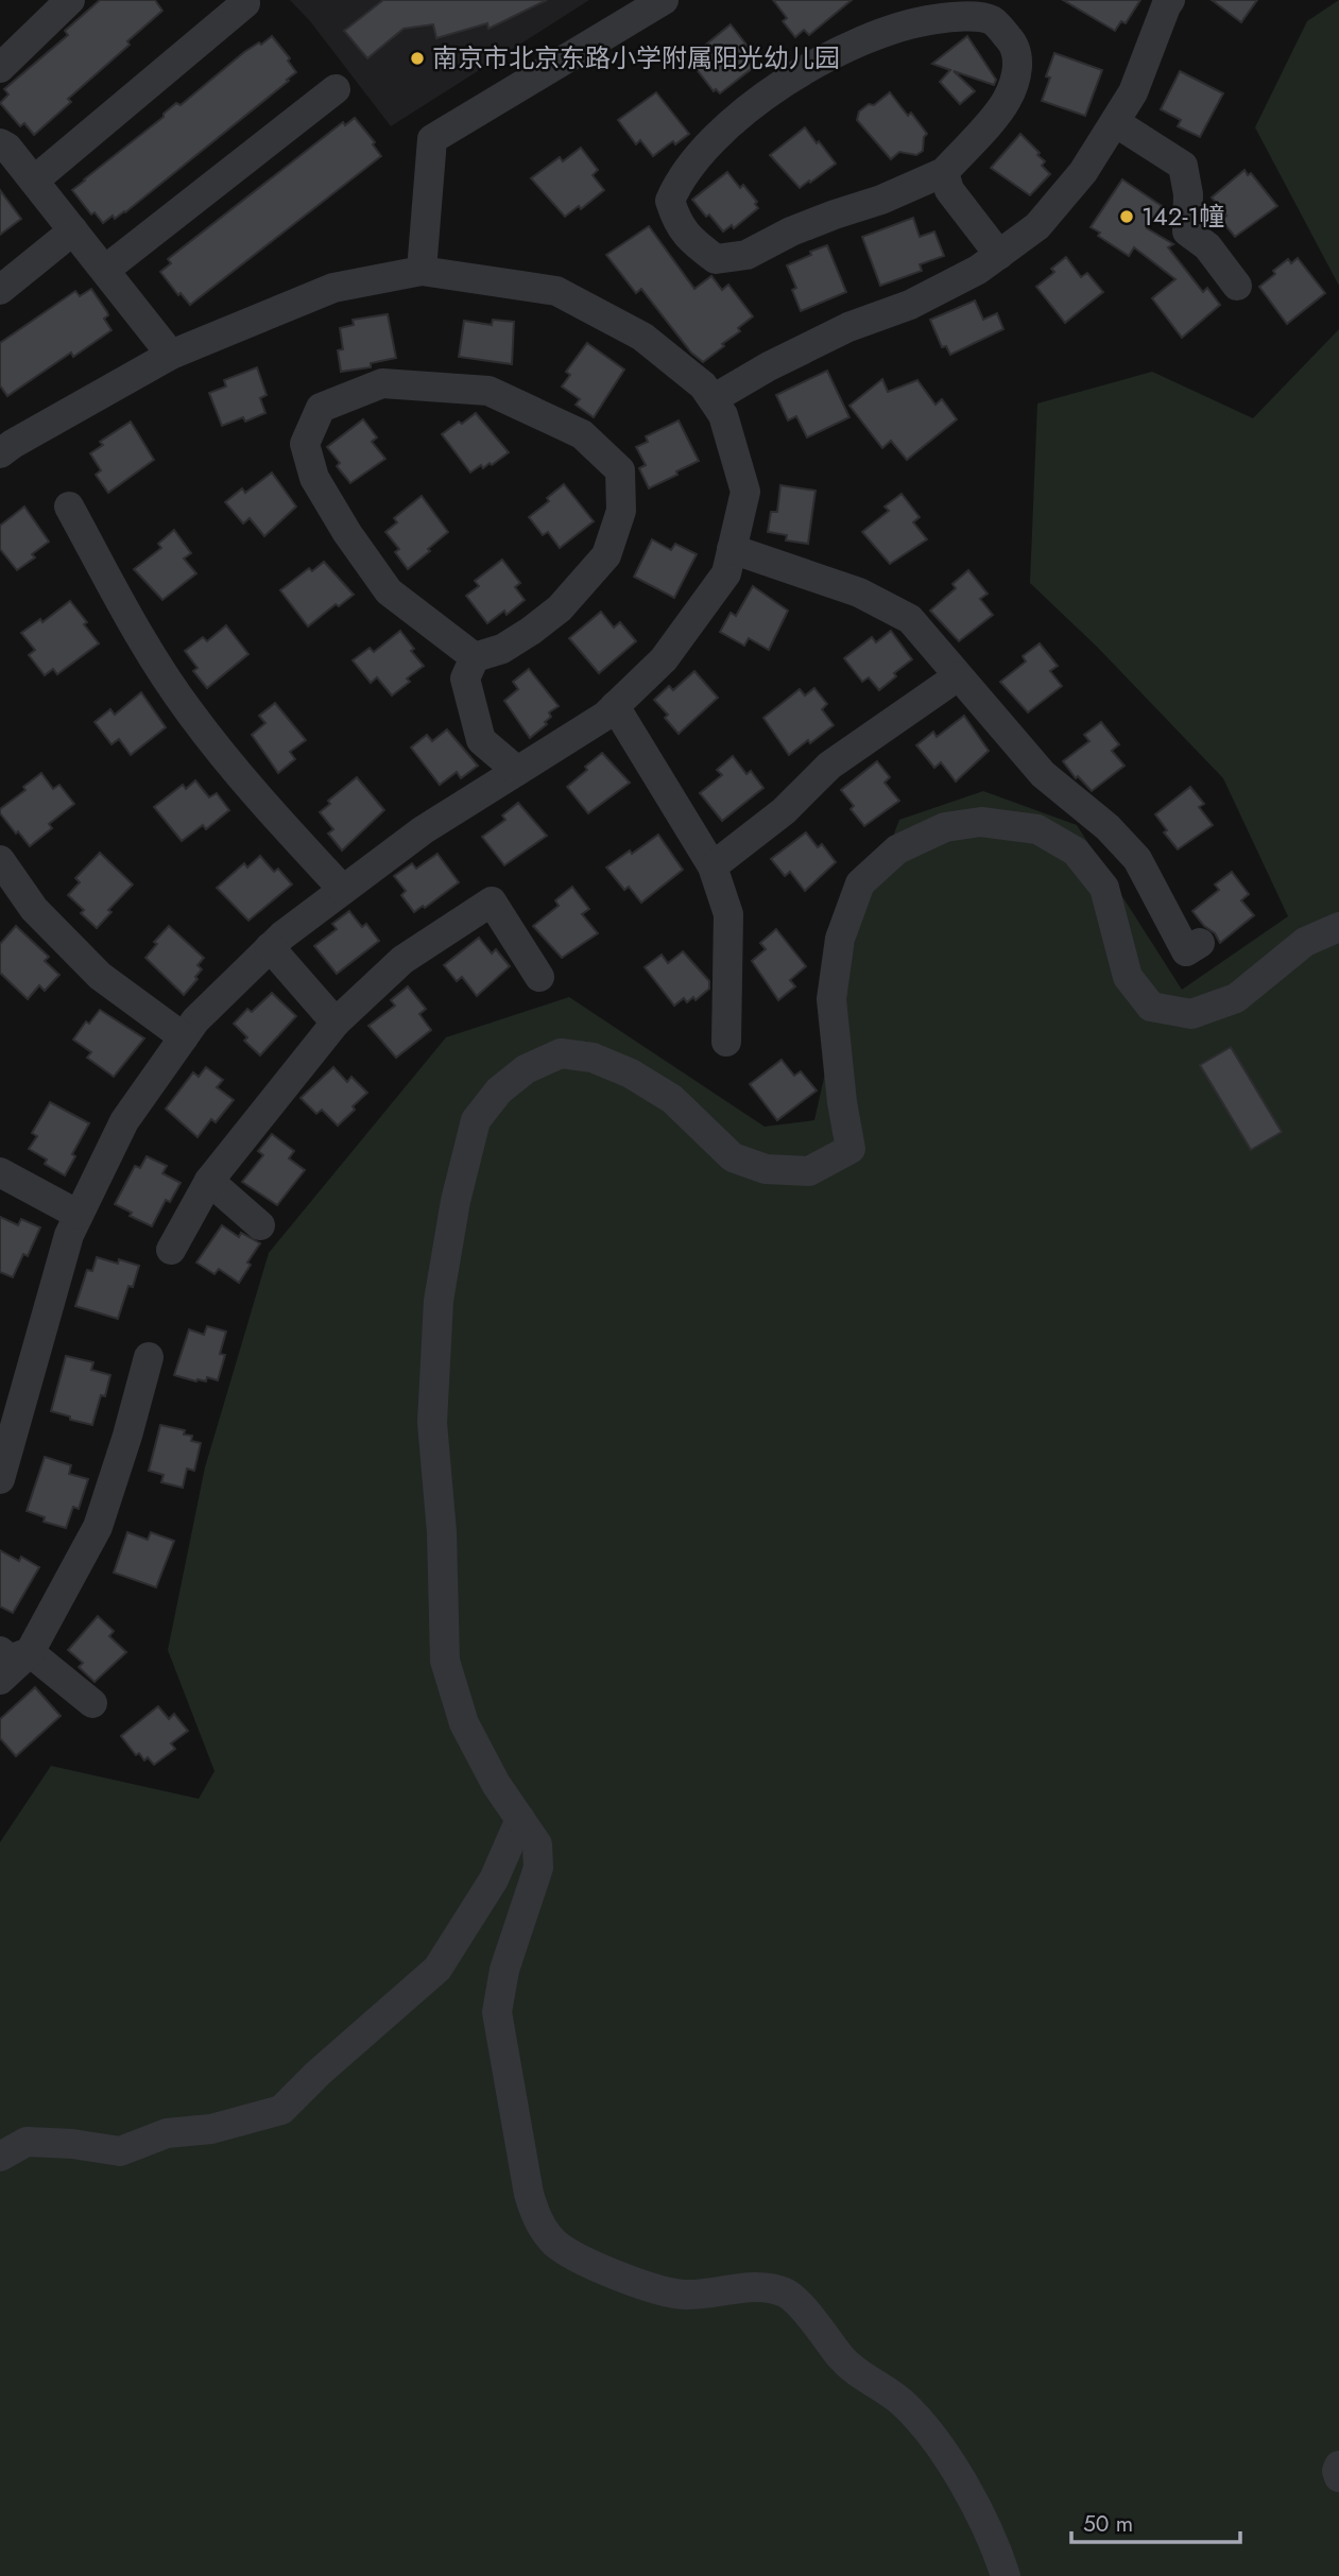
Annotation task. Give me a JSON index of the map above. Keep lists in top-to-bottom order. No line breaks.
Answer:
{"places":["南京市北京东路小学附属阳光幼儿园","142-1幢"],"scale_bar":"50 m"}
